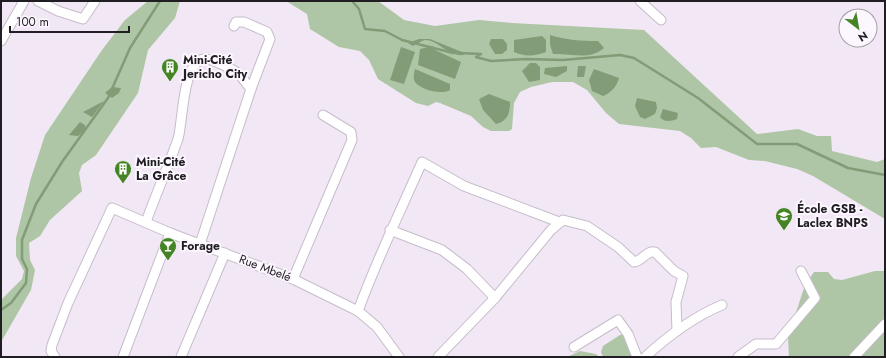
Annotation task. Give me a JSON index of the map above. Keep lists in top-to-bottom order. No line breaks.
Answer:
{"streets":{"street":["Rue Mbelé"]},"places":{"building":["Mini-Cité Jericho City","Mini-Cité La Grâce"],"school or university":["École GSB - Laclex BNPS"],"bar":["Forage"]},"scale_bar":"100 m","north":"bottom right"}
